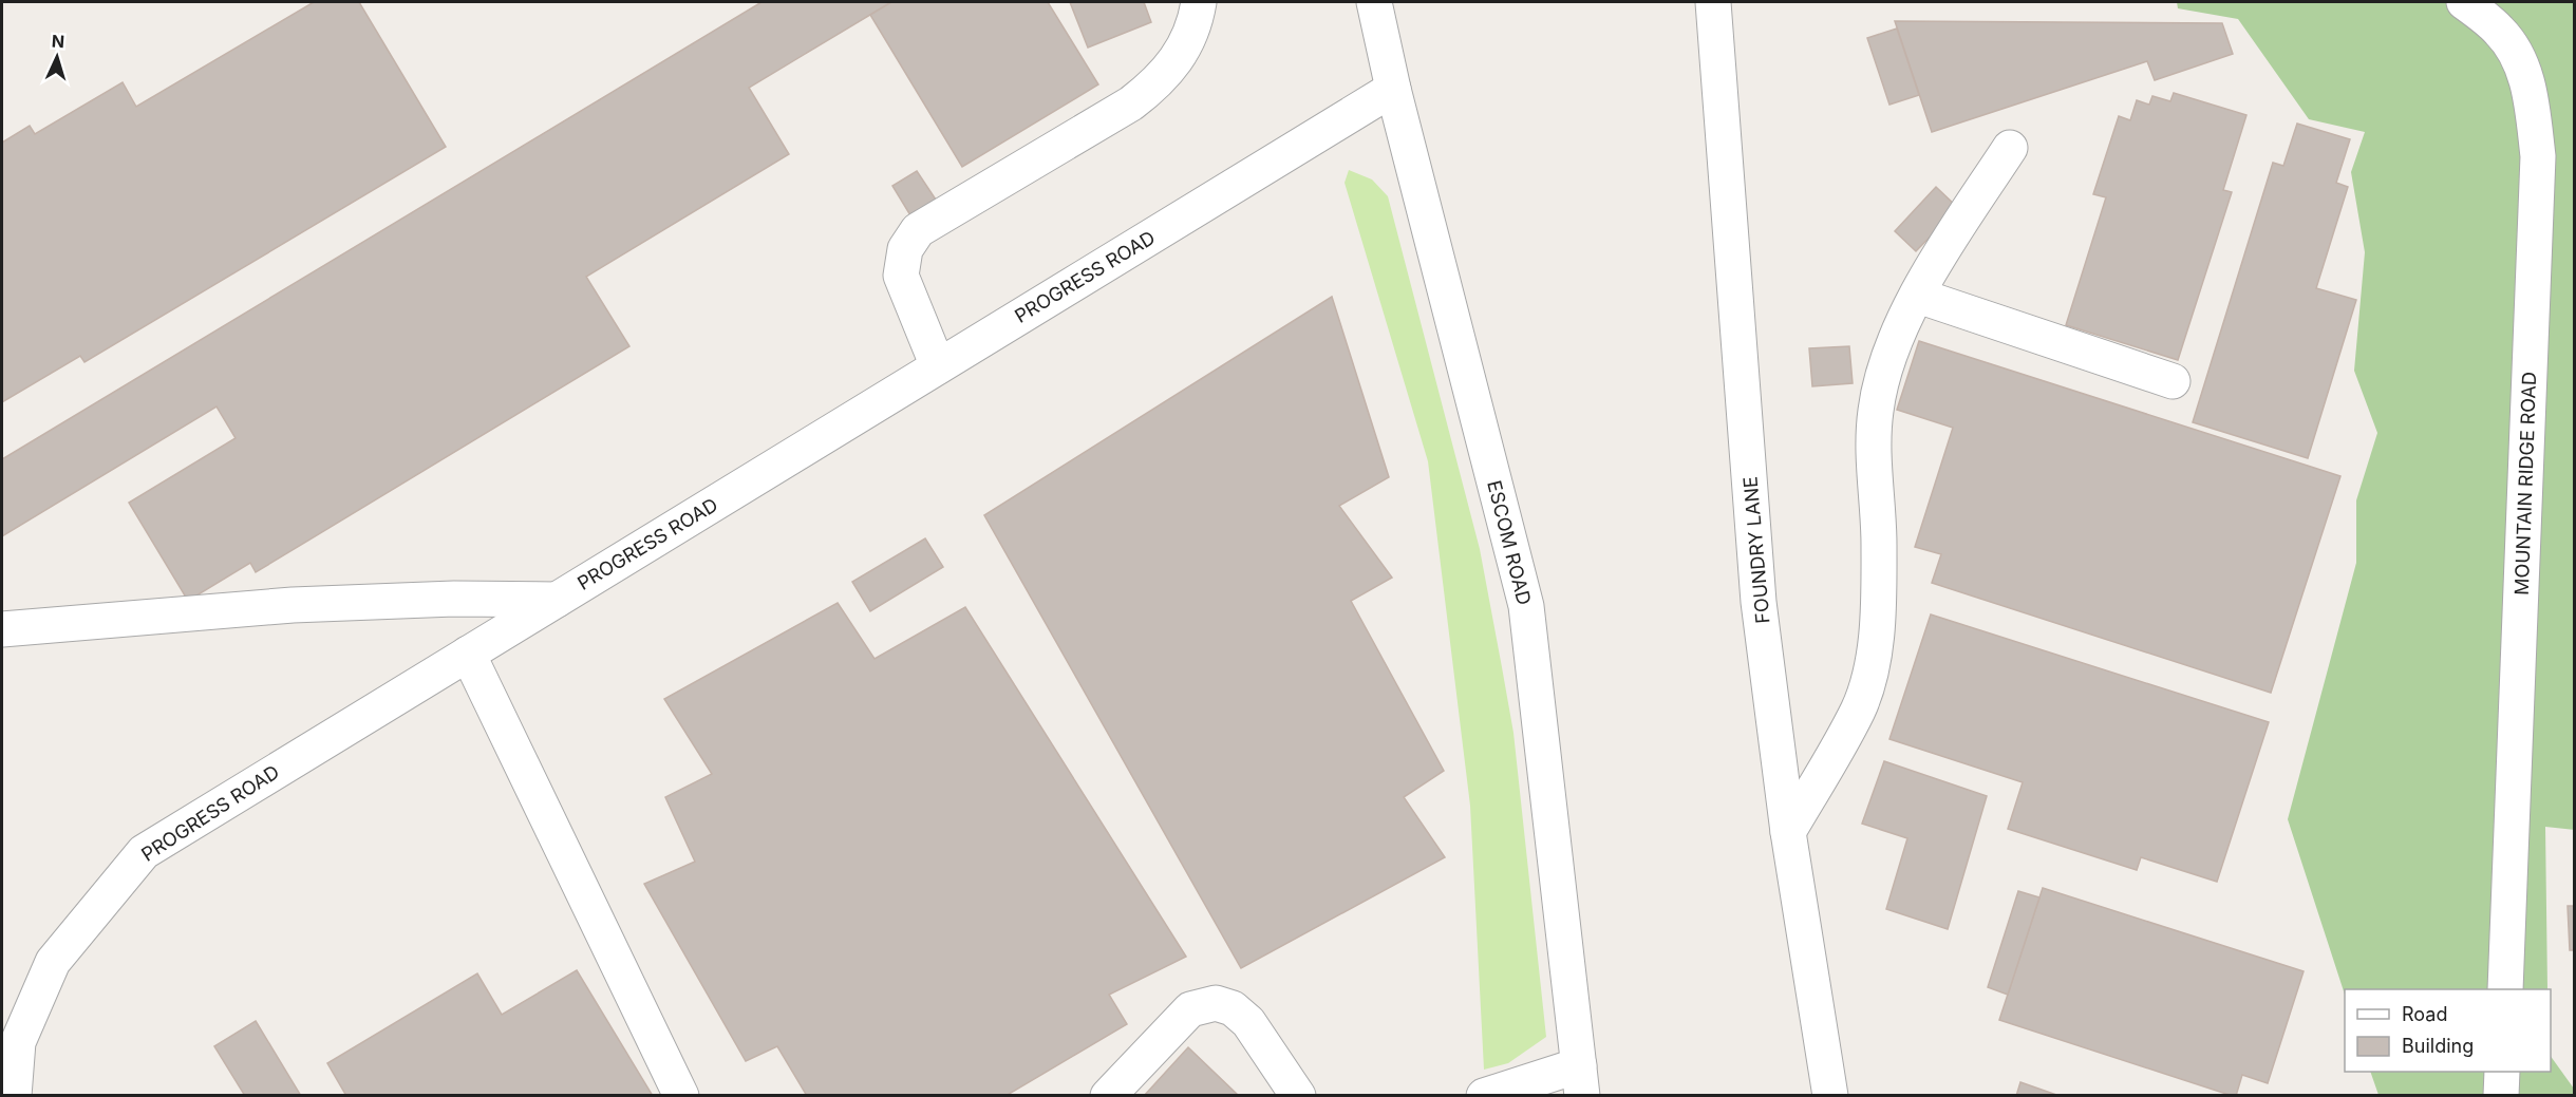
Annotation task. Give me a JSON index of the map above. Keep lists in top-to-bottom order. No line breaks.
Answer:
{"streets":{"street":["PROGRESS ROAD","MOUNTAIN RIDGE ROAD","ESCOM ROAD","FOUNDRY LANE"]},"crossings":[["PROGRESS ROAD","ESCOM ROAD"]],"legend":["Road","Building"],"north":"top"}
